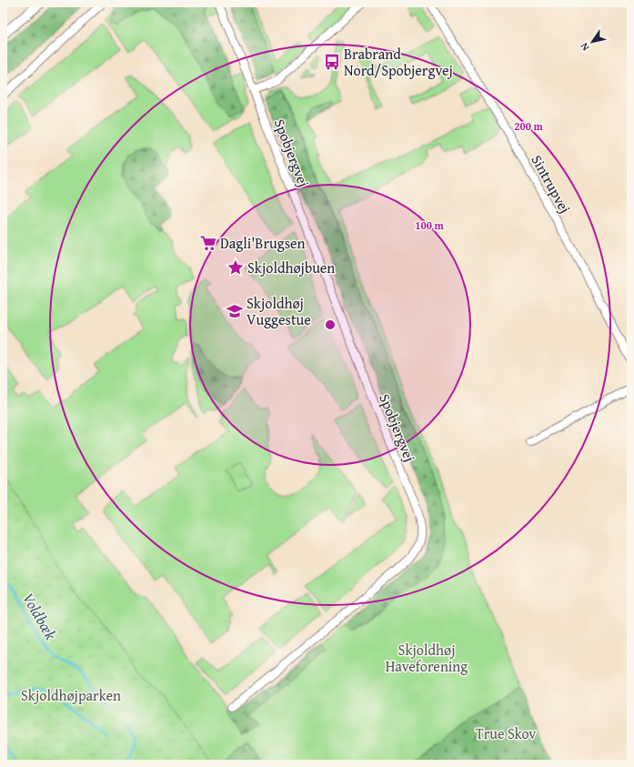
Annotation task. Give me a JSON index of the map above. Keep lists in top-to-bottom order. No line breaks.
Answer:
{"streets":{"street":["Spobjergvej","Sintrupvej"]},"water":["Voldbæk"],"parks":["Skjoldhøj Haveforening","Skjoldhøjparken","True Skov"],"places":{"bus stop":["Brabrand Nord/Spobjergvej"],"supermarket":["Dagli'Brugsen"],"place":["Skjoldhøjbuen"],"school or university":["Skjoldhøj Vuggestue"]},"north":"bottom left","rings":["200 m","100 m"]}
